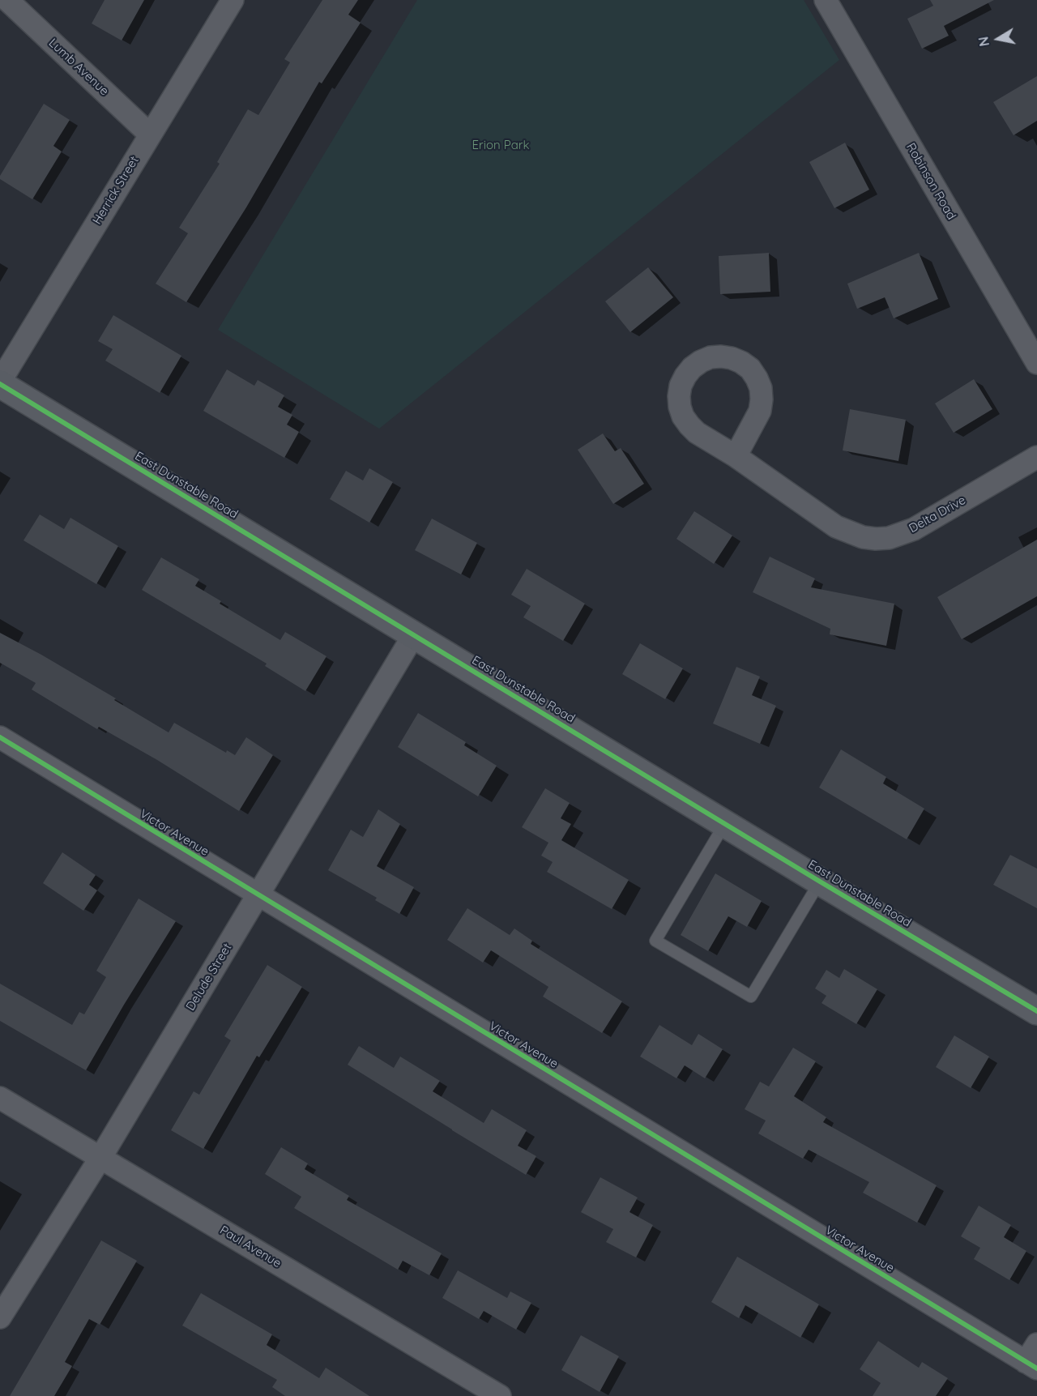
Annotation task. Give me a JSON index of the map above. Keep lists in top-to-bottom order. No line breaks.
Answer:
{"streets":{"street":["Lumb Avenue","Robinson Road","Herrick Street","East Dunstable Road","Delta Drive","Victor Avenue","Delude Street","Paul Avenue"]},"crossings":[["Lumb Avenue","Herrick Street"],["Herrick Street","East Dunstable Road"],["East Dunstable Road","Delude Street"],["Victor Avenue","Delude Street"],["Delude Street","Paul Avenue"]],"parks":["Erion Park"],"north":"left"}
